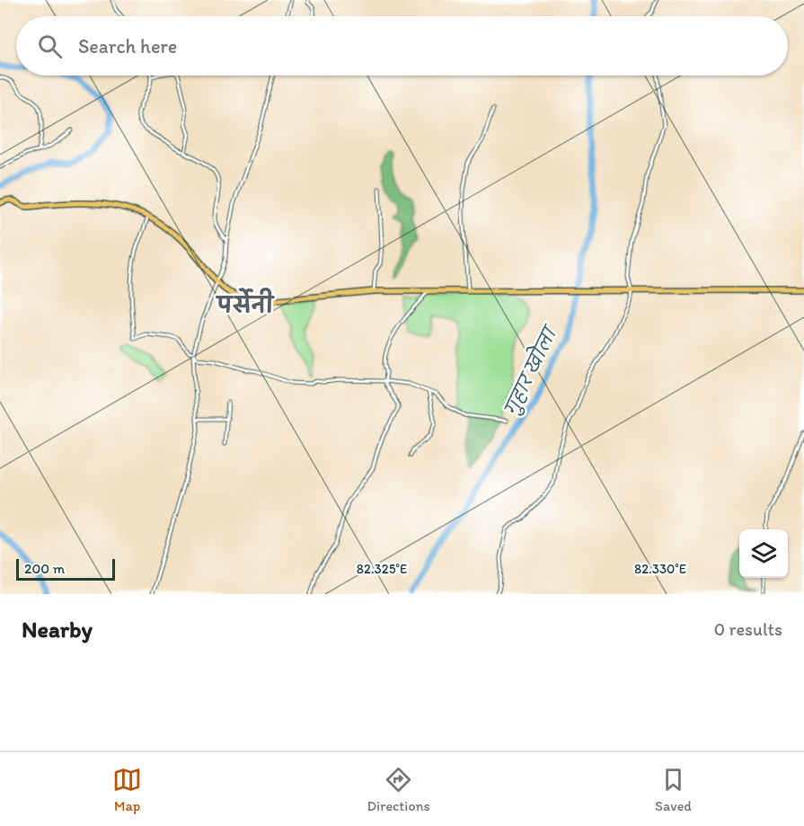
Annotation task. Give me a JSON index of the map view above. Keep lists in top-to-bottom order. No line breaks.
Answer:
{"districts":["पर्सेनी"],"water":["गुहार खोला"],"scale_bar":"200 m","page":{"search":"Search here","scale":"200 m","heading":["Nearby","0 results"],"nav":["Map","Directions","Saved"]},"coordinates":["82.325°E","82.330°E"]}
